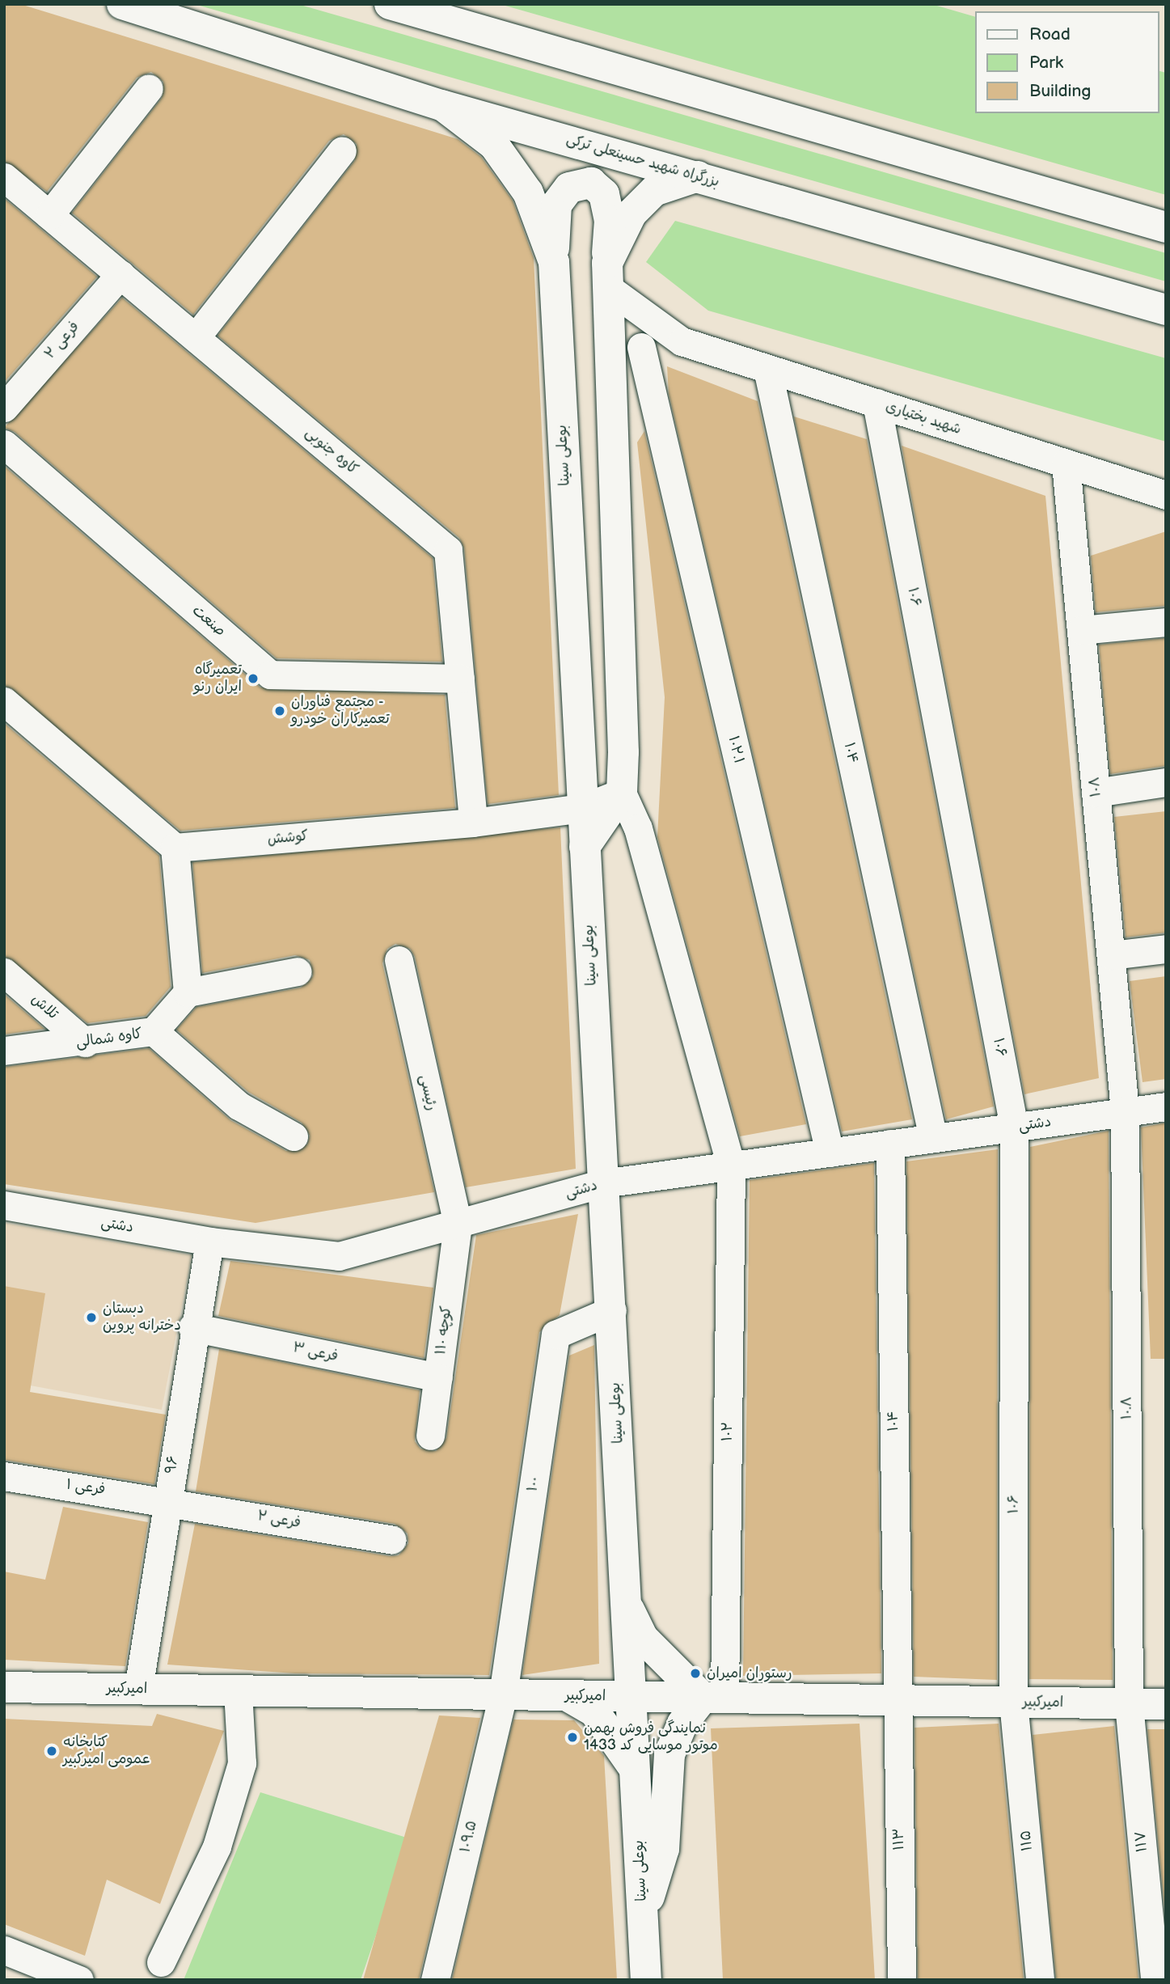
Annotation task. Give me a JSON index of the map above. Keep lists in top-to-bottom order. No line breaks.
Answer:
{"streets":{"main road":["بزرگراه شهید حسینعلی ترکی","بوعلی سینا","امیرکبیر"],"street":["فرعی ۲","شهید بختیاری","کاوه جنوبی","۱۰۶","صنعت","۱۰۲.۱","۱۰۴","۱۰۸","کوشش","تلاش","کاوه شمالی","رئیسی","دشتی","کوچه ۱۱۰","فرعی ۳","۱۰.۸","۱۰۲","۹۶","۱۰۰","فرعی ۱","۱۰۹.۵","۱۱۳","۱۱۵","۱۱۷"]},"crossings":[["بزرگراه شهید حسینعلی ترکی","بوعلی سینا"],["فرعی ۲","کاوه جنوبی"],["فرعی ۲","۹۶"],["فرعی ۲","فرعی ۱"],["شهید بختیاری","۱۰۶"],["شهید بختیاری","۱۰۴"],["شهید بختیاری","۱۰۸"],["کاوه جنوبی","صنعت"],["کاوه جنوبی","کوشش"],["بوعلی سینا","کوشش"],["بوعلی سینا","دشتی"],["بوعلی سینا","۱۰۰"],["بوعلی سینا","امیرکبیر"],["۱۰۶","دشتی"],["۱۰۶","امیرکبیر"],["۱۰۶","۱۱۵"],["۱۰۲.۱","دشتی"],["۱۰۴","دشتی"],["۱۰۴","امیرکبیر"],["۱۰۴","۱۱۳"],["۱۰۸","دشتی"],["۱۰۸","۱۰.۸"],["کوشش","۱۰۲"],["تلاش","کاوه شمالی"],["رئیسی","دشتی"],["رئیسی","کوچه ۱۱۰"],["دشتی","کوچه ۱۱۰"],["دشتی","۱۰.۸"],["دشتی","۱۰۲"],["دشتی","۹۶"],["کوچه ۱۱۰","فرعی ۳"],["فرعی ۳","۹۶"],["۱۰.۸","امیرکبیر"],["۱۰.۸","۱۱۷"],["۱۰۲","امیرکبیر"],["۹۶","فرعی ۱"],["۹۶","امیرکبیر"],["۱۰۰","امیرکبیر"],["۱۰۰","۱۰۹.۵"],["امیرکبیر","۱۰۹.۵"],["امیرکبیر","۱۱۳"],["امیرکبیر","۱۱۵"],["امیرکبیر","۱۱۷"]],"places":["تعمیرگاه ایران رنو","مجتمع فناوران - تعمیرکاران خودرو","دبستان دخترانه پروین","رستوران امیران","نمایندگی فروش بهمن موتور موسایی کد 1433","کتابخانه عمومی امیرکبیر"],"legend":["Road","Park","Building"]}
